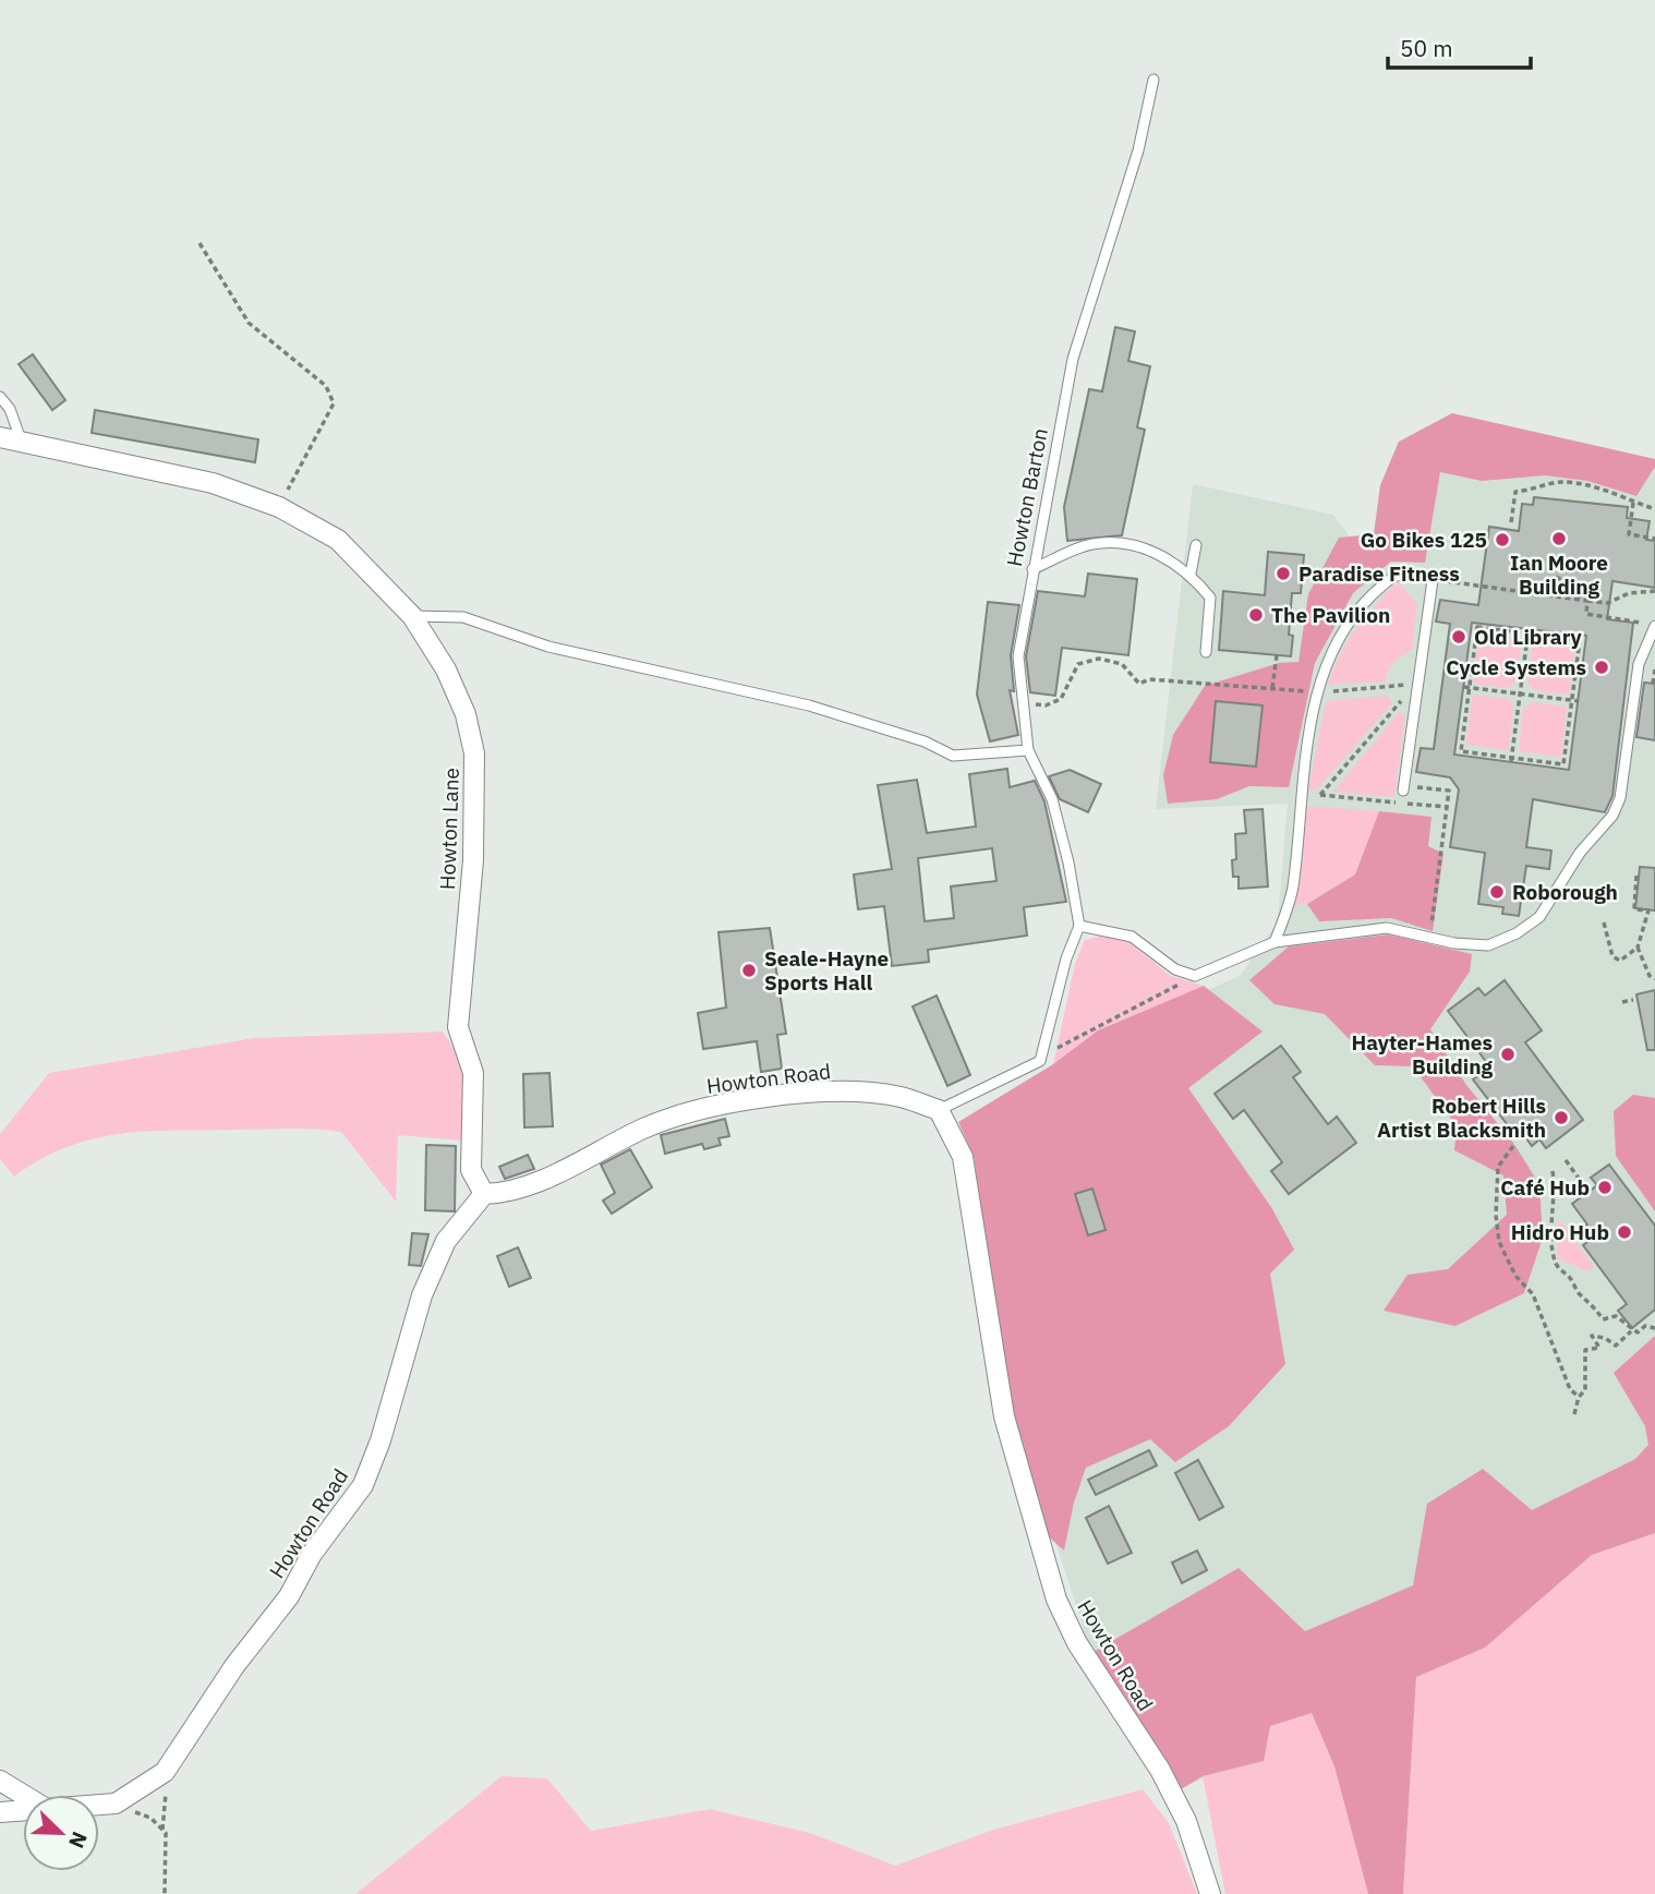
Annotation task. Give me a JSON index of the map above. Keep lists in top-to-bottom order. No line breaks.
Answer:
{"streets":{"street":["Howton Lane","Howton Road"],"lane":["Howton Barton"]},"crossings":[["Howton Lane","Howton Road"]],"places":["Ian Moore Building","Go Bikes 125","Paradise Fitness","The Pavilion","Old Library","Cycle Systems","Roborough","Seale-Hayne Sports Hall","Hayter-Hames Building","Robert Hills Artist Blacksmith","Café Hub","Hidro Hub"],"scale_bar":"50 m","north":"bottom right"}
